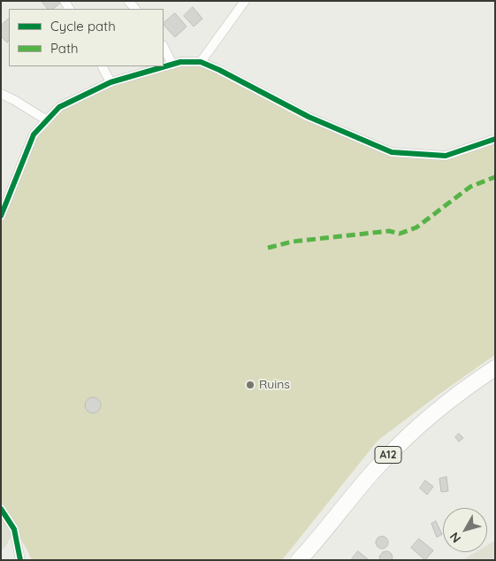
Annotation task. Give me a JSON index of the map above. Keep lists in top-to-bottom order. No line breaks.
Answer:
{"streets":{"highway":["A12"]},"places":["Ruins"],"legend":["Cycle path","Path"],"north":"bottom left"}
